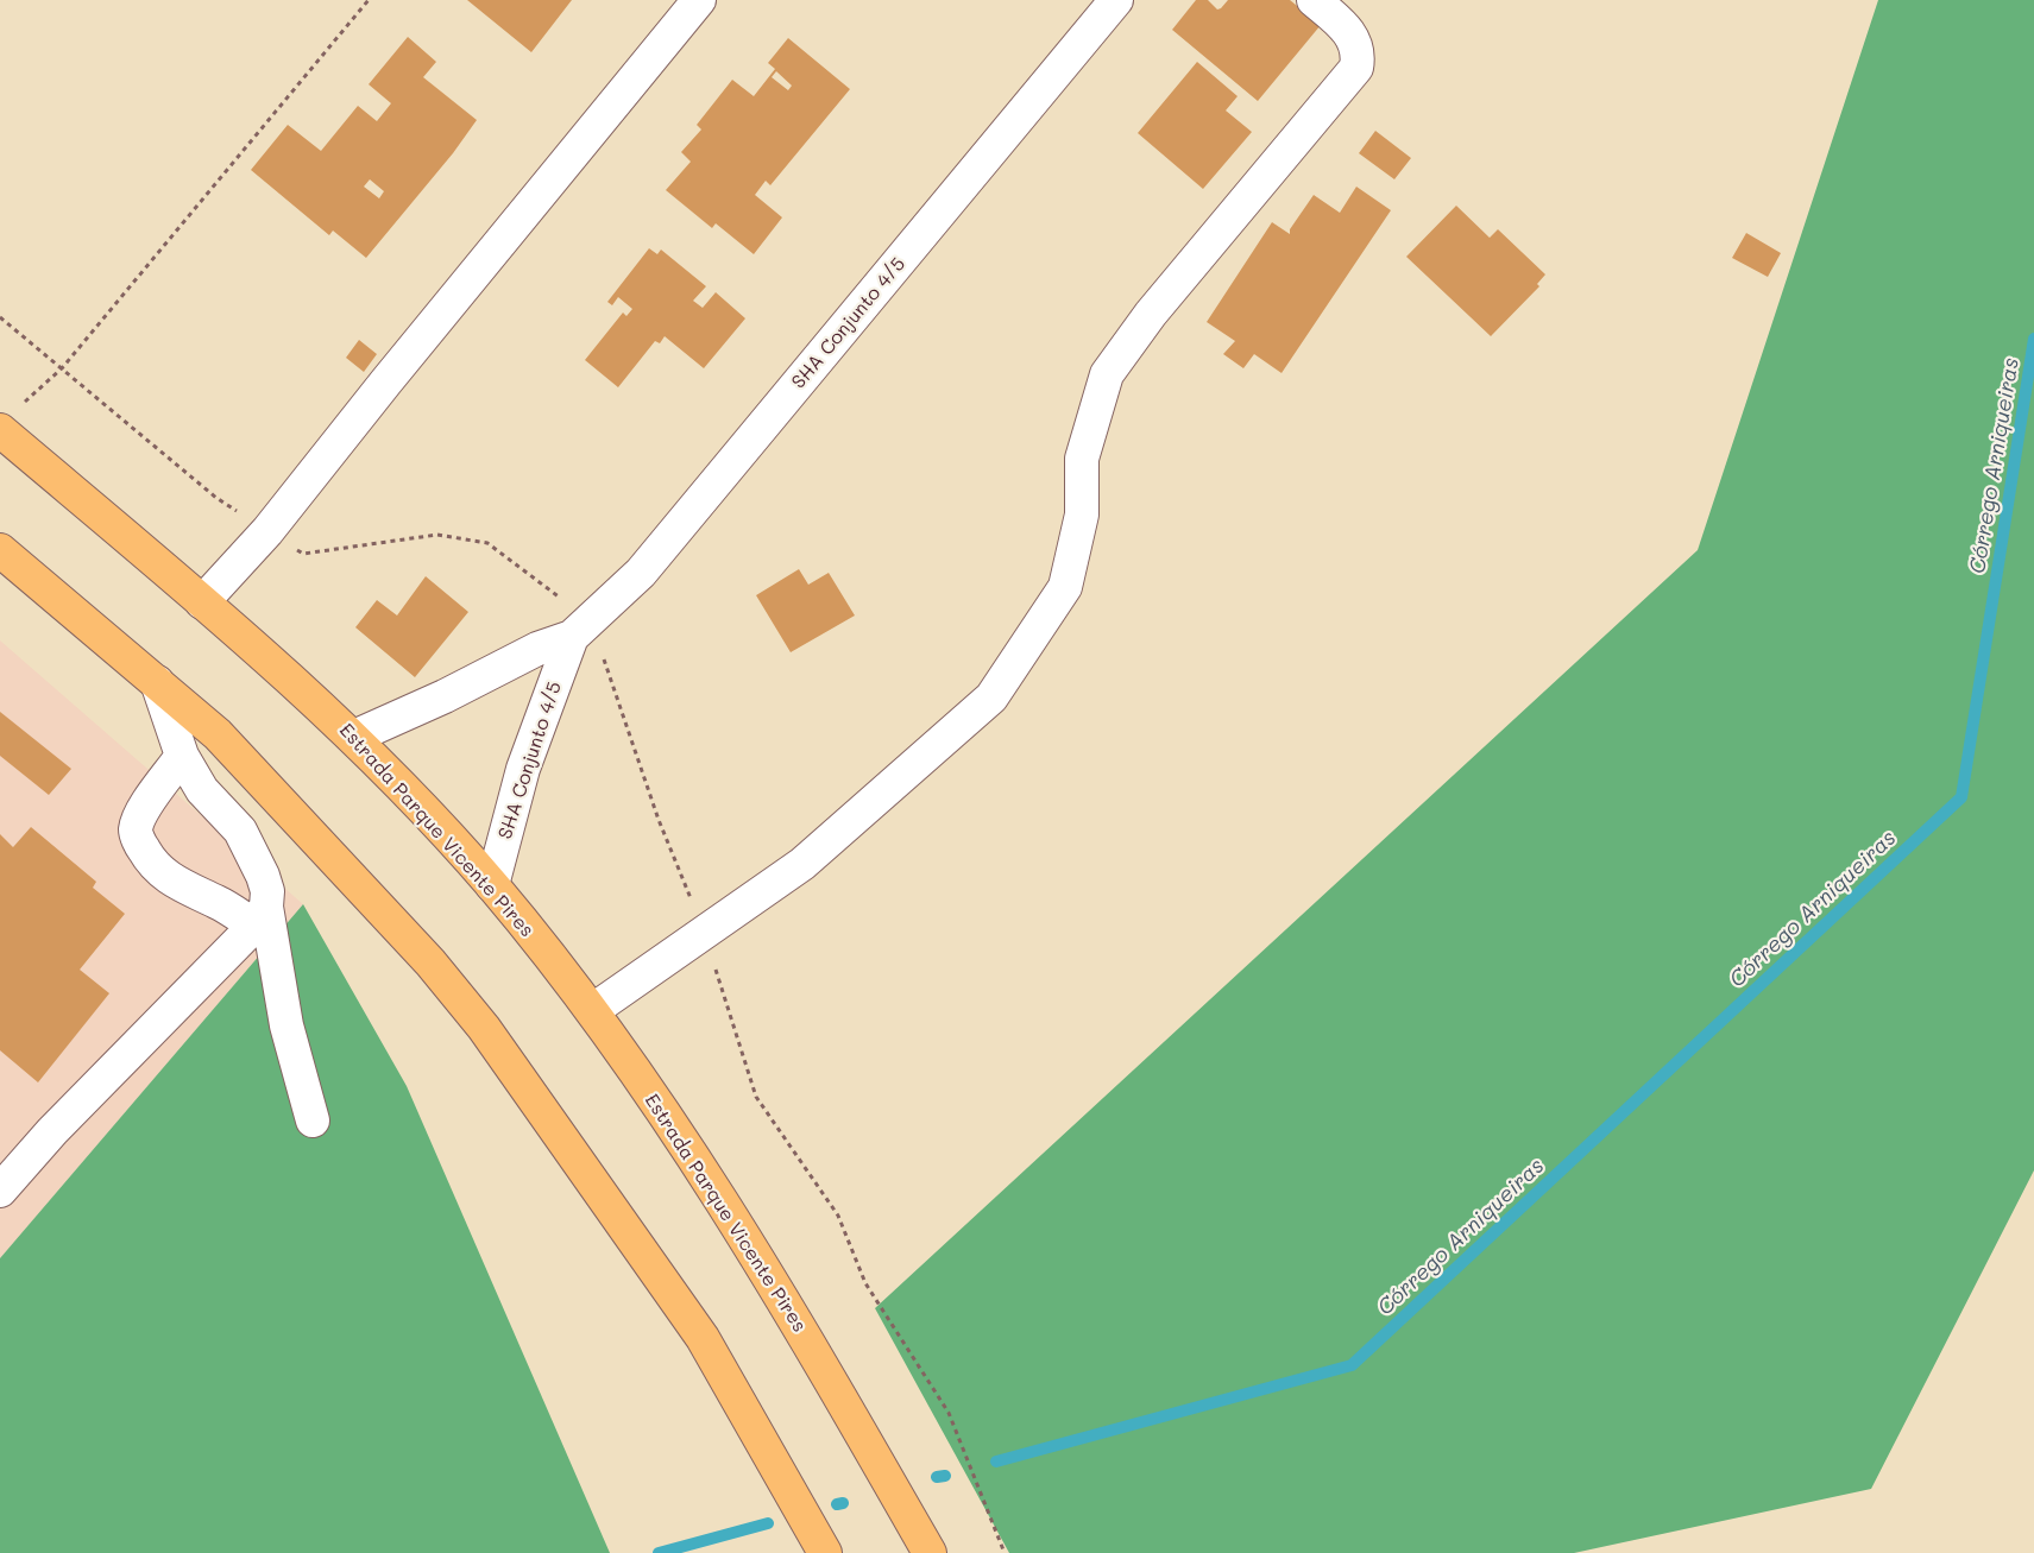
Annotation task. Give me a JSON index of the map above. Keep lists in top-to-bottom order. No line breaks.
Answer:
{"streets":{"main road":["Estrada Parque Vicente Pires"],"street":["SHA Conjunto 4/5"]},"crossings":[["SHA Conjunto 4/5","Estrada Parque Vicente Pires"]],"water":["Córrego Arniqueiras"]}
